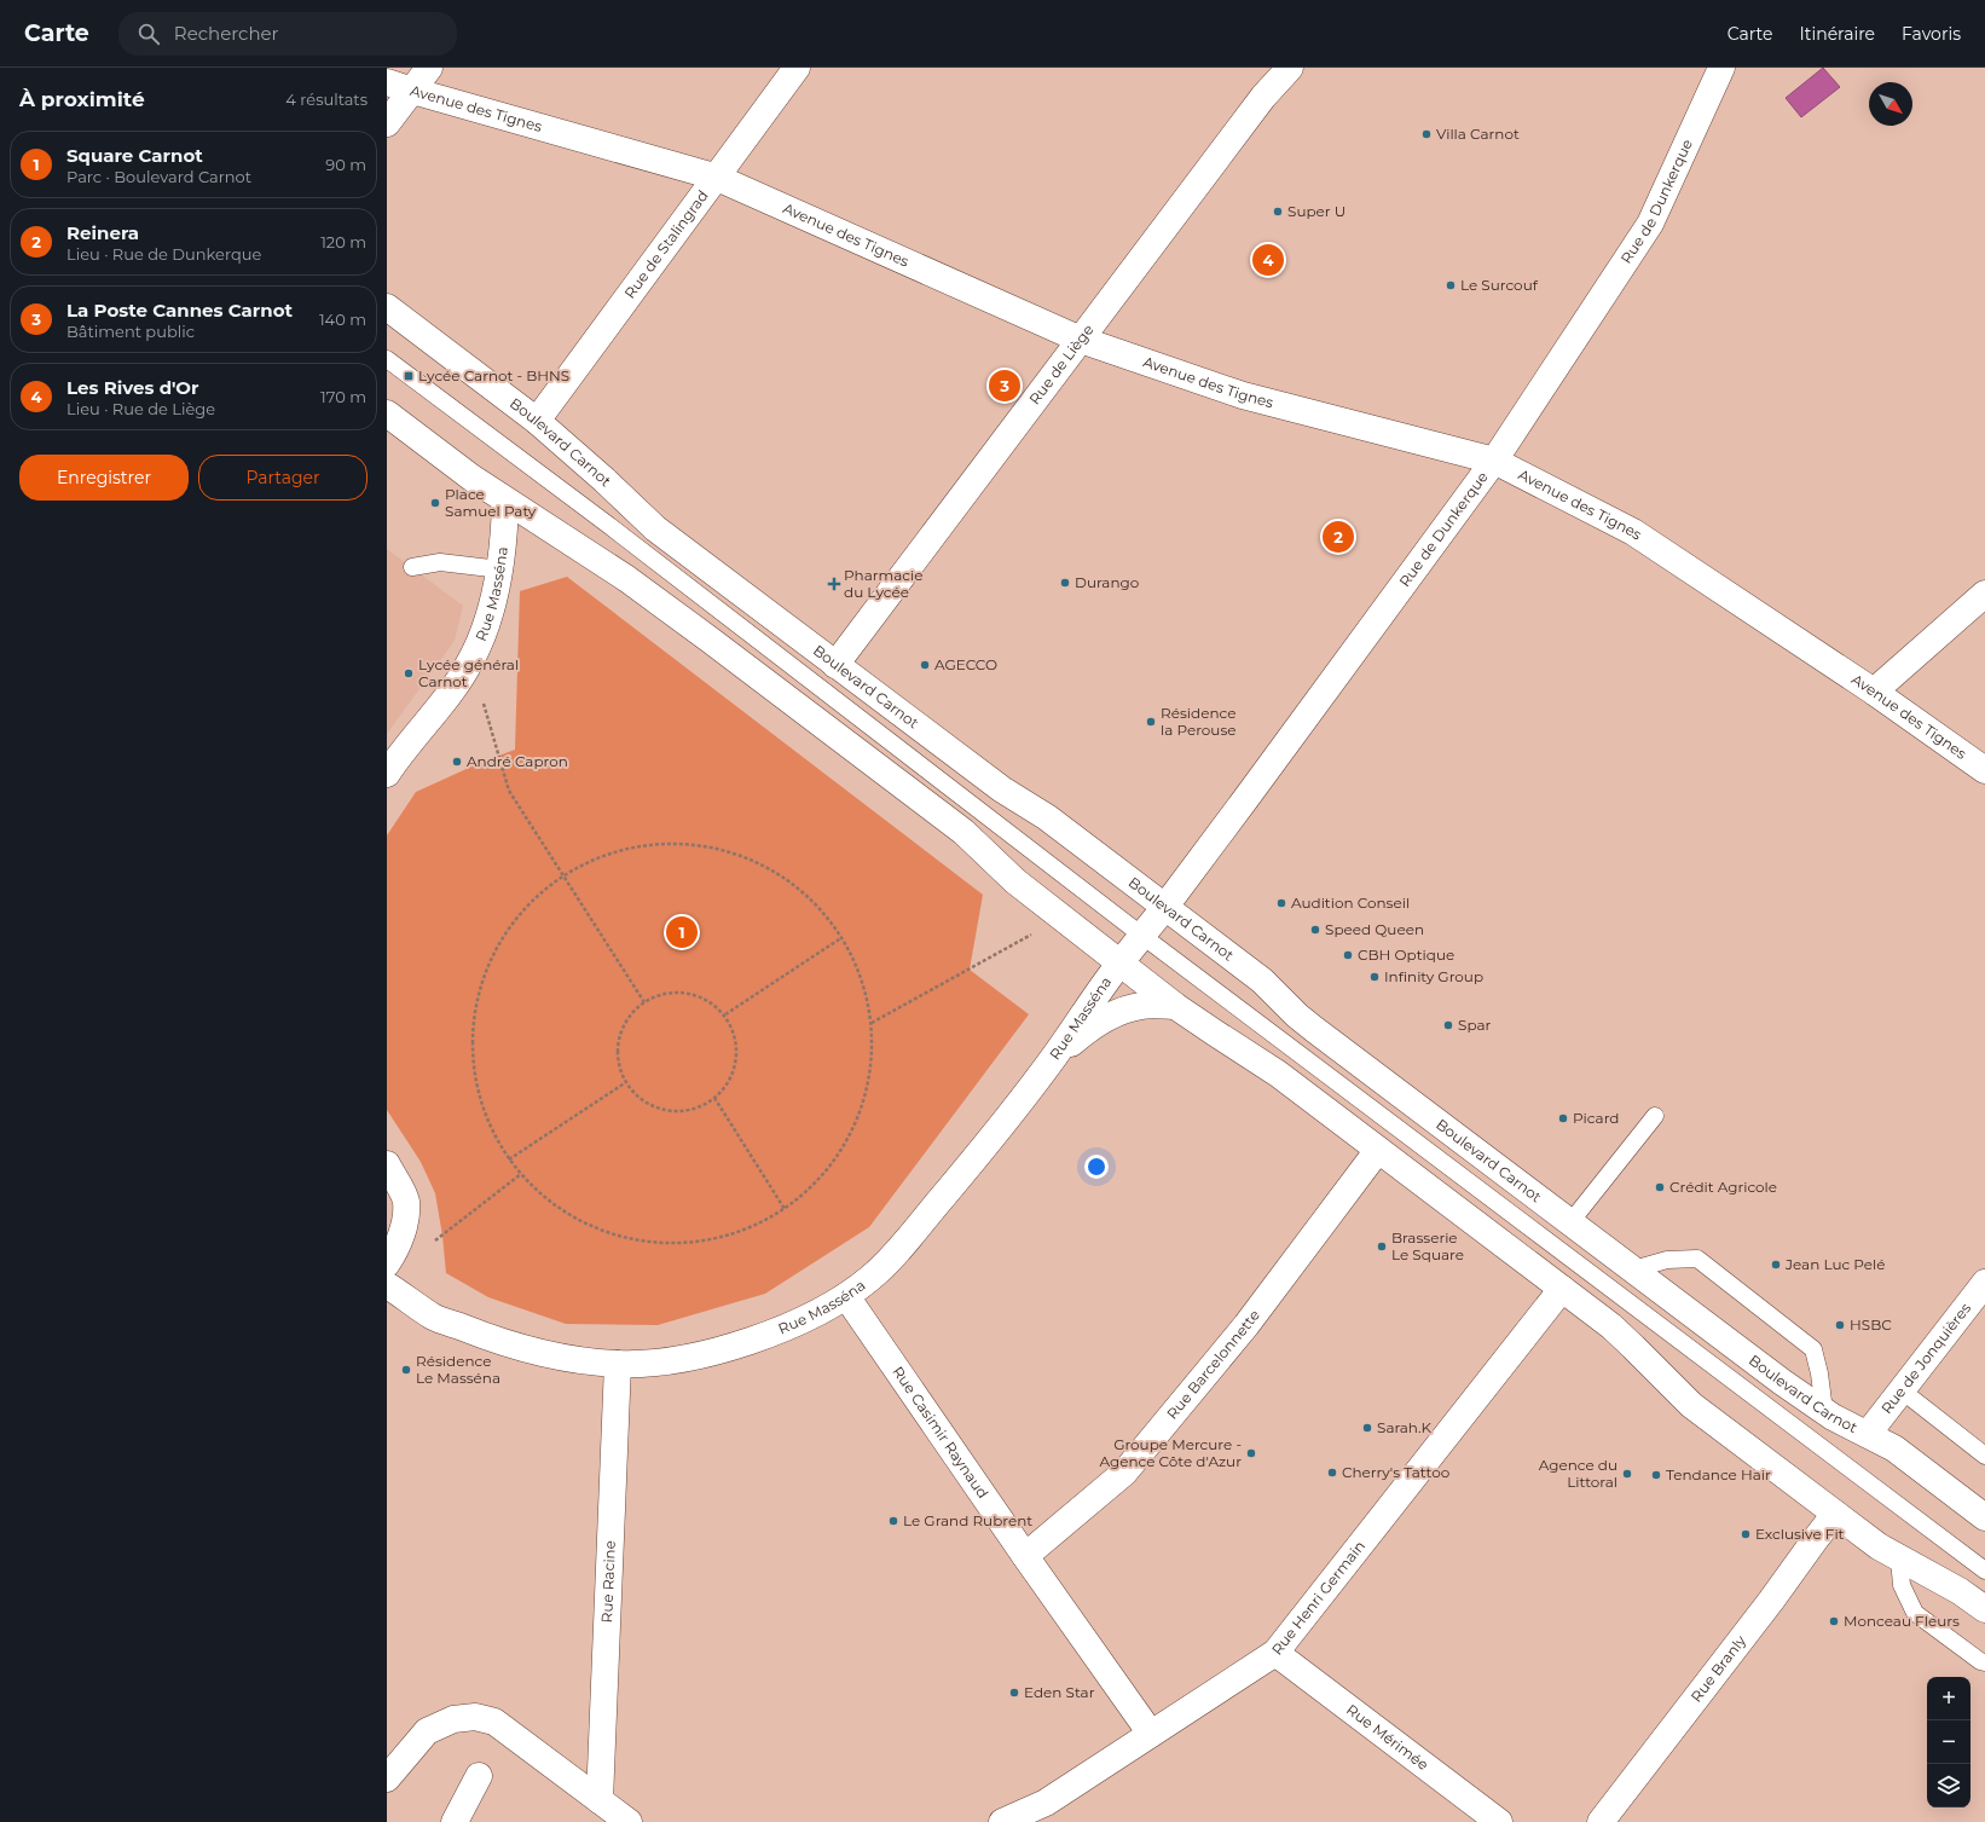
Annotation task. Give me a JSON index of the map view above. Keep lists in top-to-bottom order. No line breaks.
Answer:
{"streets":{"street":["Avenue des Tignes","Rue de Dunkerque","Rue de Stalingrad","Rue de Liège","Boulevard Carnot","Rue Masséna","Rue de Jonquières","Rue Barcelonnette","Rue Casimir Raynaud","Rue Racine","Rue Henri Germain","Rue Branly","Rue Mérimée"]},"crossings":[["Avenue des Tignes","Rue de Dunkerque"],["Avenue des Tignes","Rue de Stalingrad"],["Avenue des Tignes","Rue de Liège"],["Rue de Dunkerque","Boulevard Carnot"],["Rue de Dunkerque","Rue Masséna"],["Rue de Stalingrad","Boulevard Carnot"],["Rue de Liège","Boulevard Carnot"],["Boulevard Carnot","Rue de Jonquières"],["Rue Masséna","Rue Casimir Raynaud"],["Rue Masséna","Rue Racine"],["Rue Barcelonnette","Rue Casimir Raynaud"],["Rue Casimir Raynaud","Rue Henri Germain"],["Rue Henri Germain","Rue Mérimée"]],"places":{"other":["Villa Carnot","Super U","Le Surcouf","Place Samuel Paty","Durango","AGECCO","Lycée général Carnot","Résidence la Perouse","André Capron","Audition Conseil","Speed Queen","CBH Optique","Infinity Group","Spar","Picard","Crédit Agricole","Brasserie Le Square","Jean Luc Pelé","HSBC","Résidence Le Masséna","Sarah.K","Groupe Mercure - Agence Côte d'Azur","Cherry's Tattoo","Agence du Littoral","Tendance Hair","Le Grand Rubrent","Exclusive Fit","Monceau Fleurs","Eden Star"],"transit":["Lycée Carnot - BHNS"],"health":["Pharmacie du Lycée"]},"north":"bottom right","page":{"header":"Carte","search":"Rechercher","nav":["Carte","Itinéraire","Favoris"],"heading":["À proximité","4 résultats"],"list":[{"mark":"1","name":"Square Carnot","note":"Parc · Boulevard Carnot","value":"90 m"},{"mark":"2","name":"Reinera","note":"Lieu · Rue de Dunkerque","value":"120 m"},{"mark":"3","name":"La Poste Cannes Carnot","note":"Bâtiment public","value":"140 m"},{"mark":"4","name":"Les Rives d'Or","note":"Lieu · Rue de Liège","value":"170 m"}],"pins":["4","3","2","1"],"buttons":["Enregistrer","Partager"],"map_buttons":["+","−"]}}
